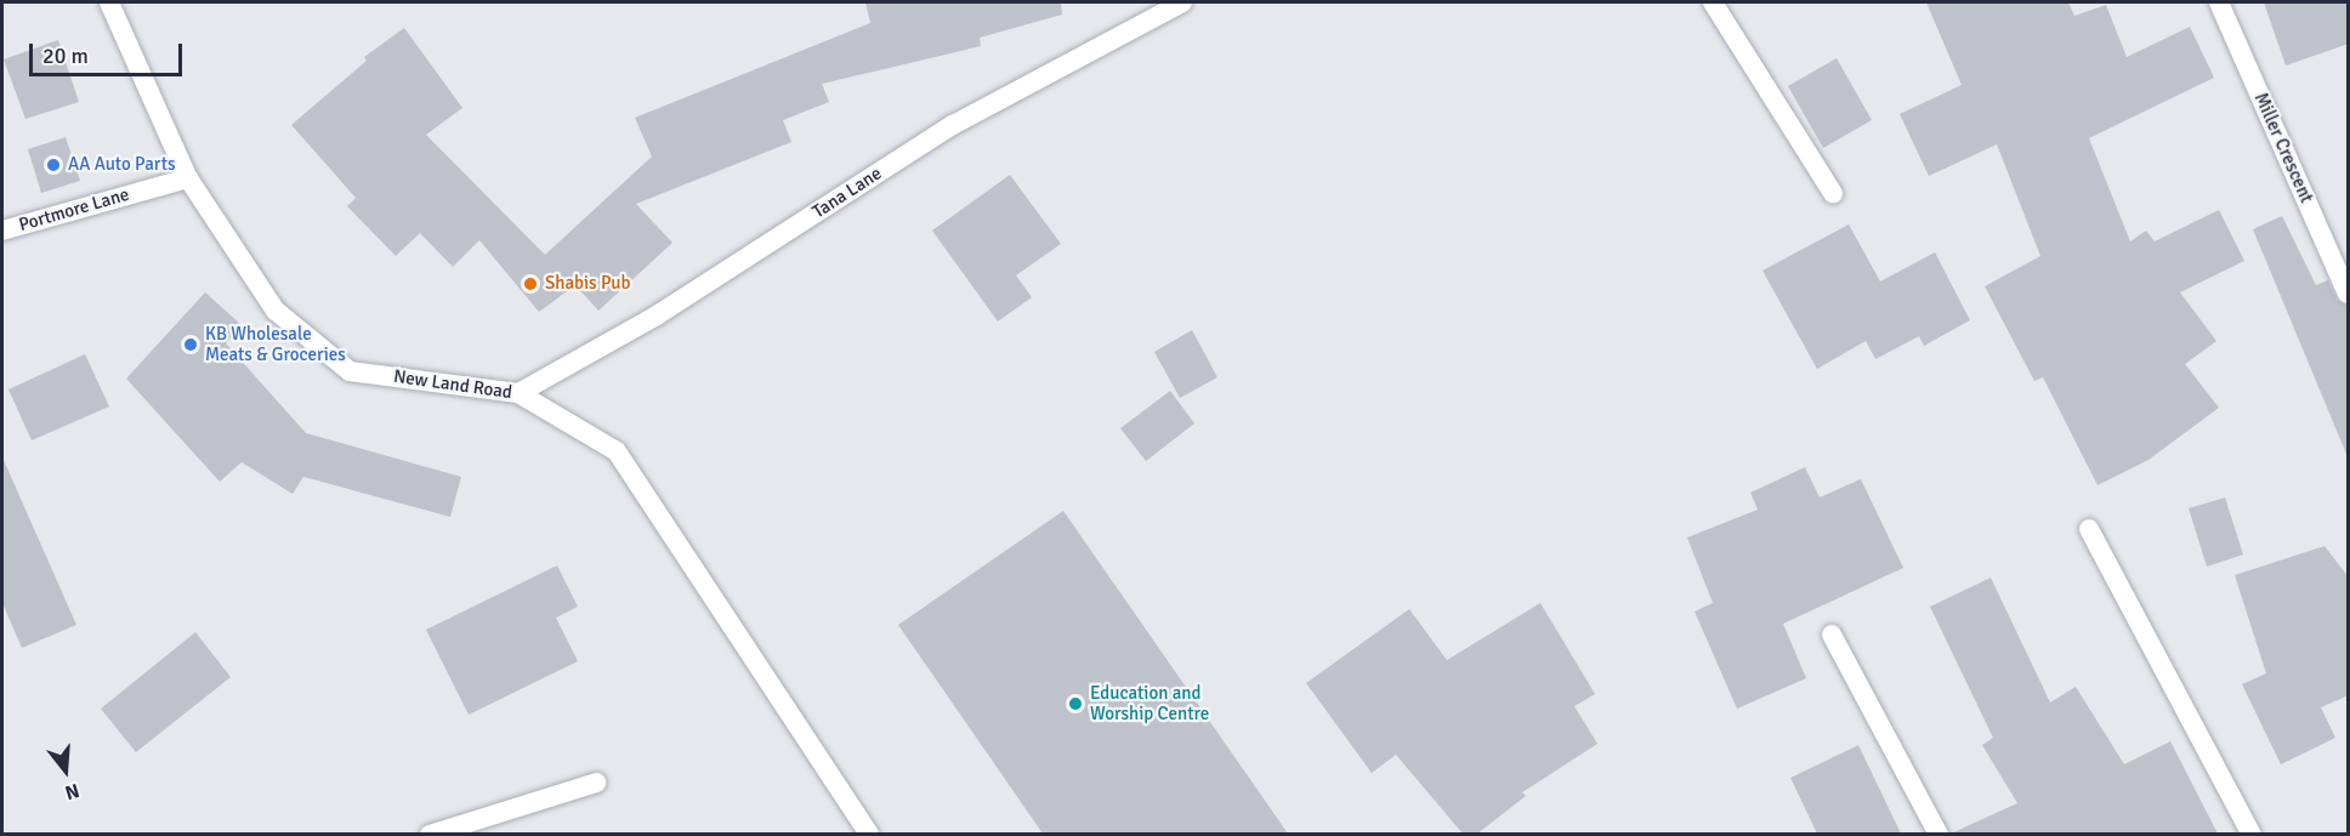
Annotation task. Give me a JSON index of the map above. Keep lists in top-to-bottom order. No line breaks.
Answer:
{"streets":{"street":["Miller Crescent","Tana Lane","Portmore Lane","New Land Road"]},"crossings":[["Tana Lane","New Land Road"],["Portmore Lane","New Land Road"]],"places":["AA Auto Parts","Shabis Pub","KB Wholesale Meats & Groceries","Education and Worship Centre"],"scale_bar":"20 m","north":"bottom"}
